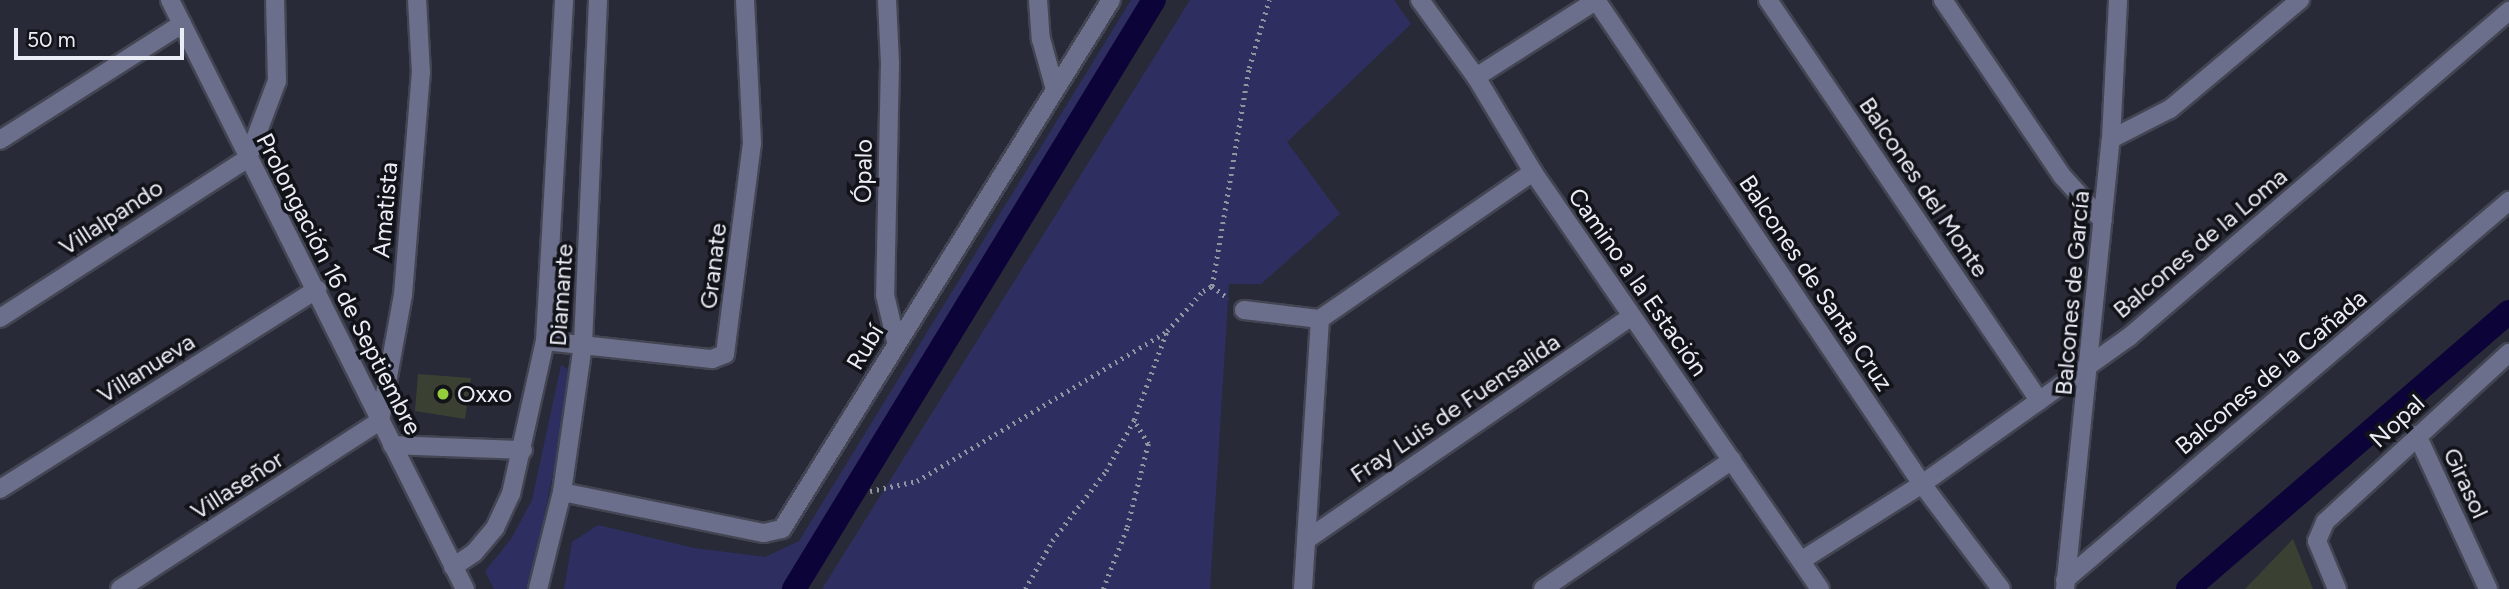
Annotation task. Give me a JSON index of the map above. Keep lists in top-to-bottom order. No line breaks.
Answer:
{"streets":{"street":["Ópalo","Balcones del Monte","Amatista","Villalpando","Balcones de la Loma","Granate","Camino a la Estación","Balcones de Santa Cruz","Prolongación 16 de Septiembre","Balcones de García","Diamante","Rubí","Villanueva","Balcones de la Cañada","Fray Luis de Fuensalida","Nopal","Girasol","Villaseñor"]},"crossings":[["Ópalo","Rubí"],["Balcones del Monte","Balcones de la Loma"],["Amatista","Prolongación 16 de Septiembre"],["Amatista","Villaseñor"],["Villalpando","Prolongación 16 de Septiembre"],["Balcones de la Loma","Camino a la Estación"],["Balcones de la Loma","Balcones de Santa Cruz"],["Balcones de la Loma","Balcones de García"],["Granate","Diamante"],["Camino a la Estación","Fray Luis de Fuensalida"],["Prolongación 16 de Septiembre","Diamante"],["Prolongación 16 de Septiembre","Villanueva"],["Prolongación 16 de Septiembre","Villaseñor"],["Balcones de García","Balcones de la Cañada"],["Diamante","Rubí"],["Nopal","Girasol"]],"places":["Oxxo"],"scale_bar":"50 m"}
